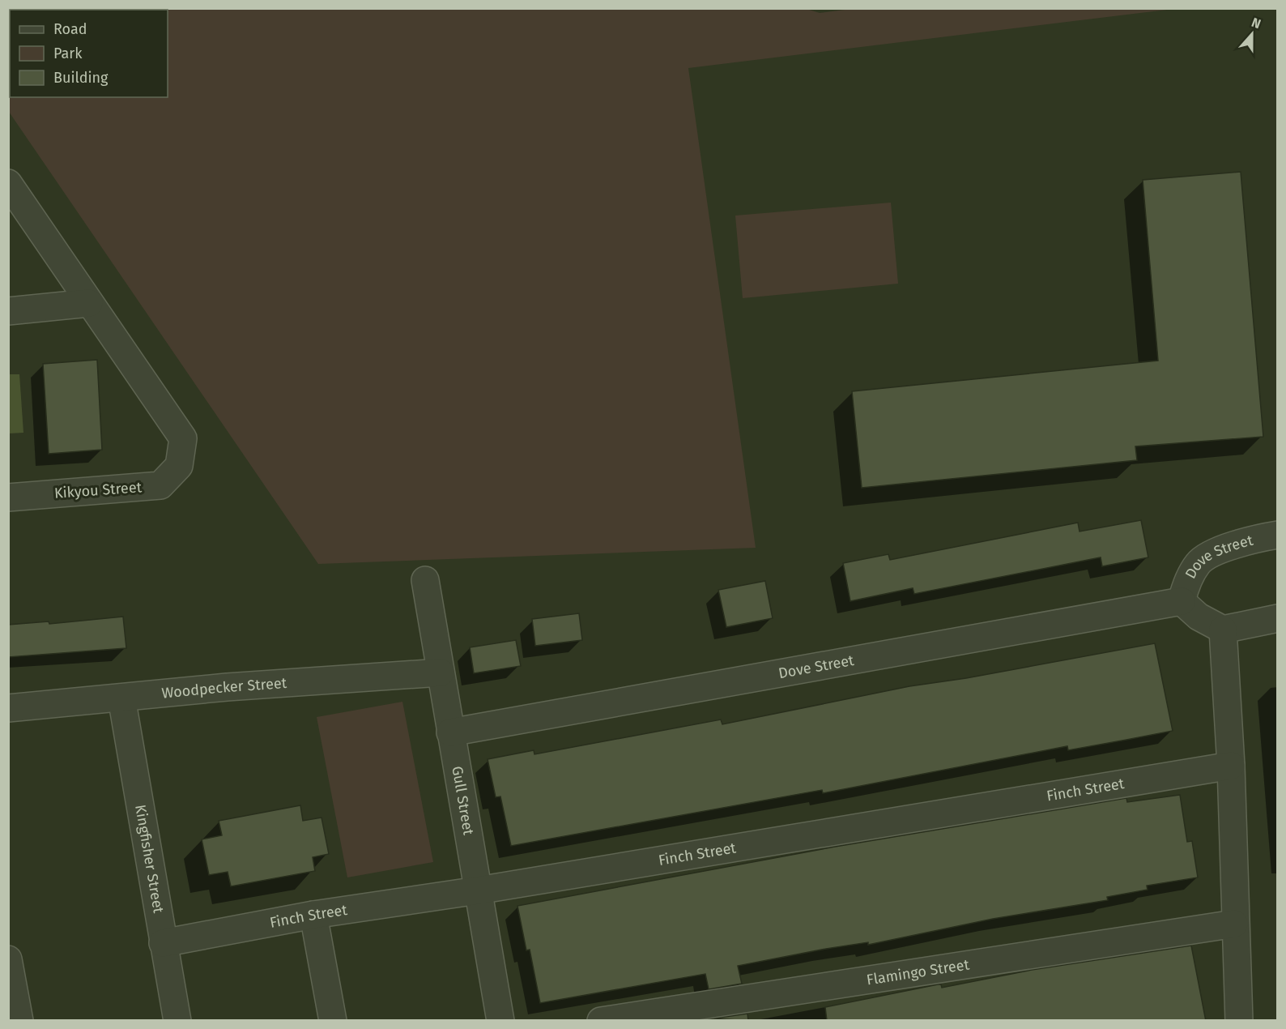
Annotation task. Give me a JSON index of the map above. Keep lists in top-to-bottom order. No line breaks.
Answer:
{"streets":{"street":["Kikyou Street","Dove Street","Woodpecker Street","Finch Street","Gull Street","Kingfisher Street","Flamingo Street"]},"crossings":[["Dove Street","Gull Street"],["Woodpecker Street","Gull Street"],["Woodpecker Street","Kingfisher Street"],["Finch Street","Gull Street"],["Finch Street","Kingfisher Street"]],"legend":["Road","Park","Building"],"north":"top"}
